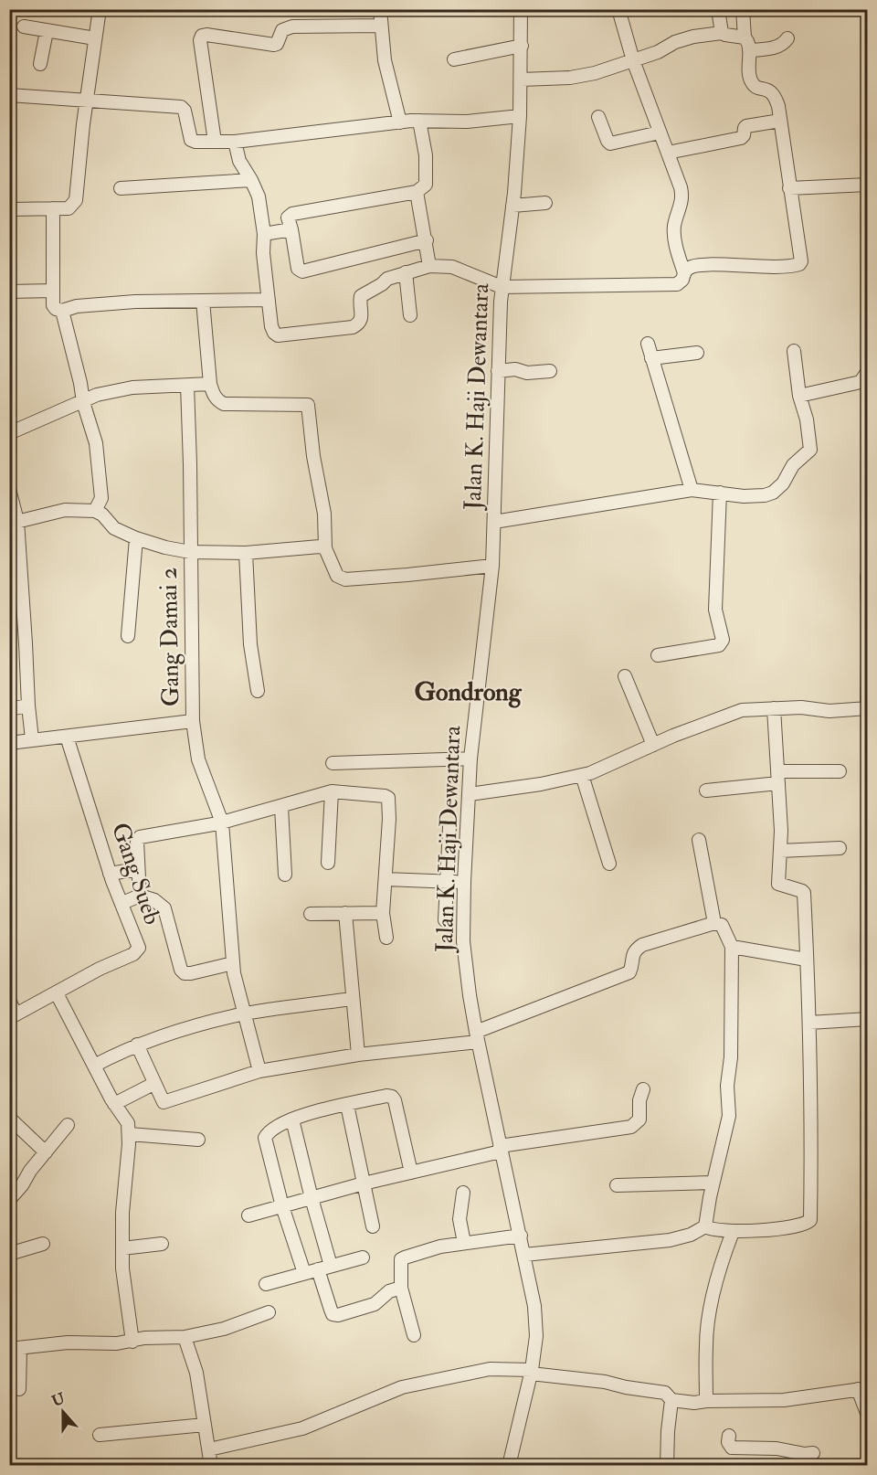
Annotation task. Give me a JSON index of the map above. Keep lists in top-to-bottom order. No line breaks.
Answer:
{"streets":{"street":["Jalan K. Haji Dewantara","Gang Damai 2","Gang Sueb"]},"districts":["Gondrong"],"north":"top"}
